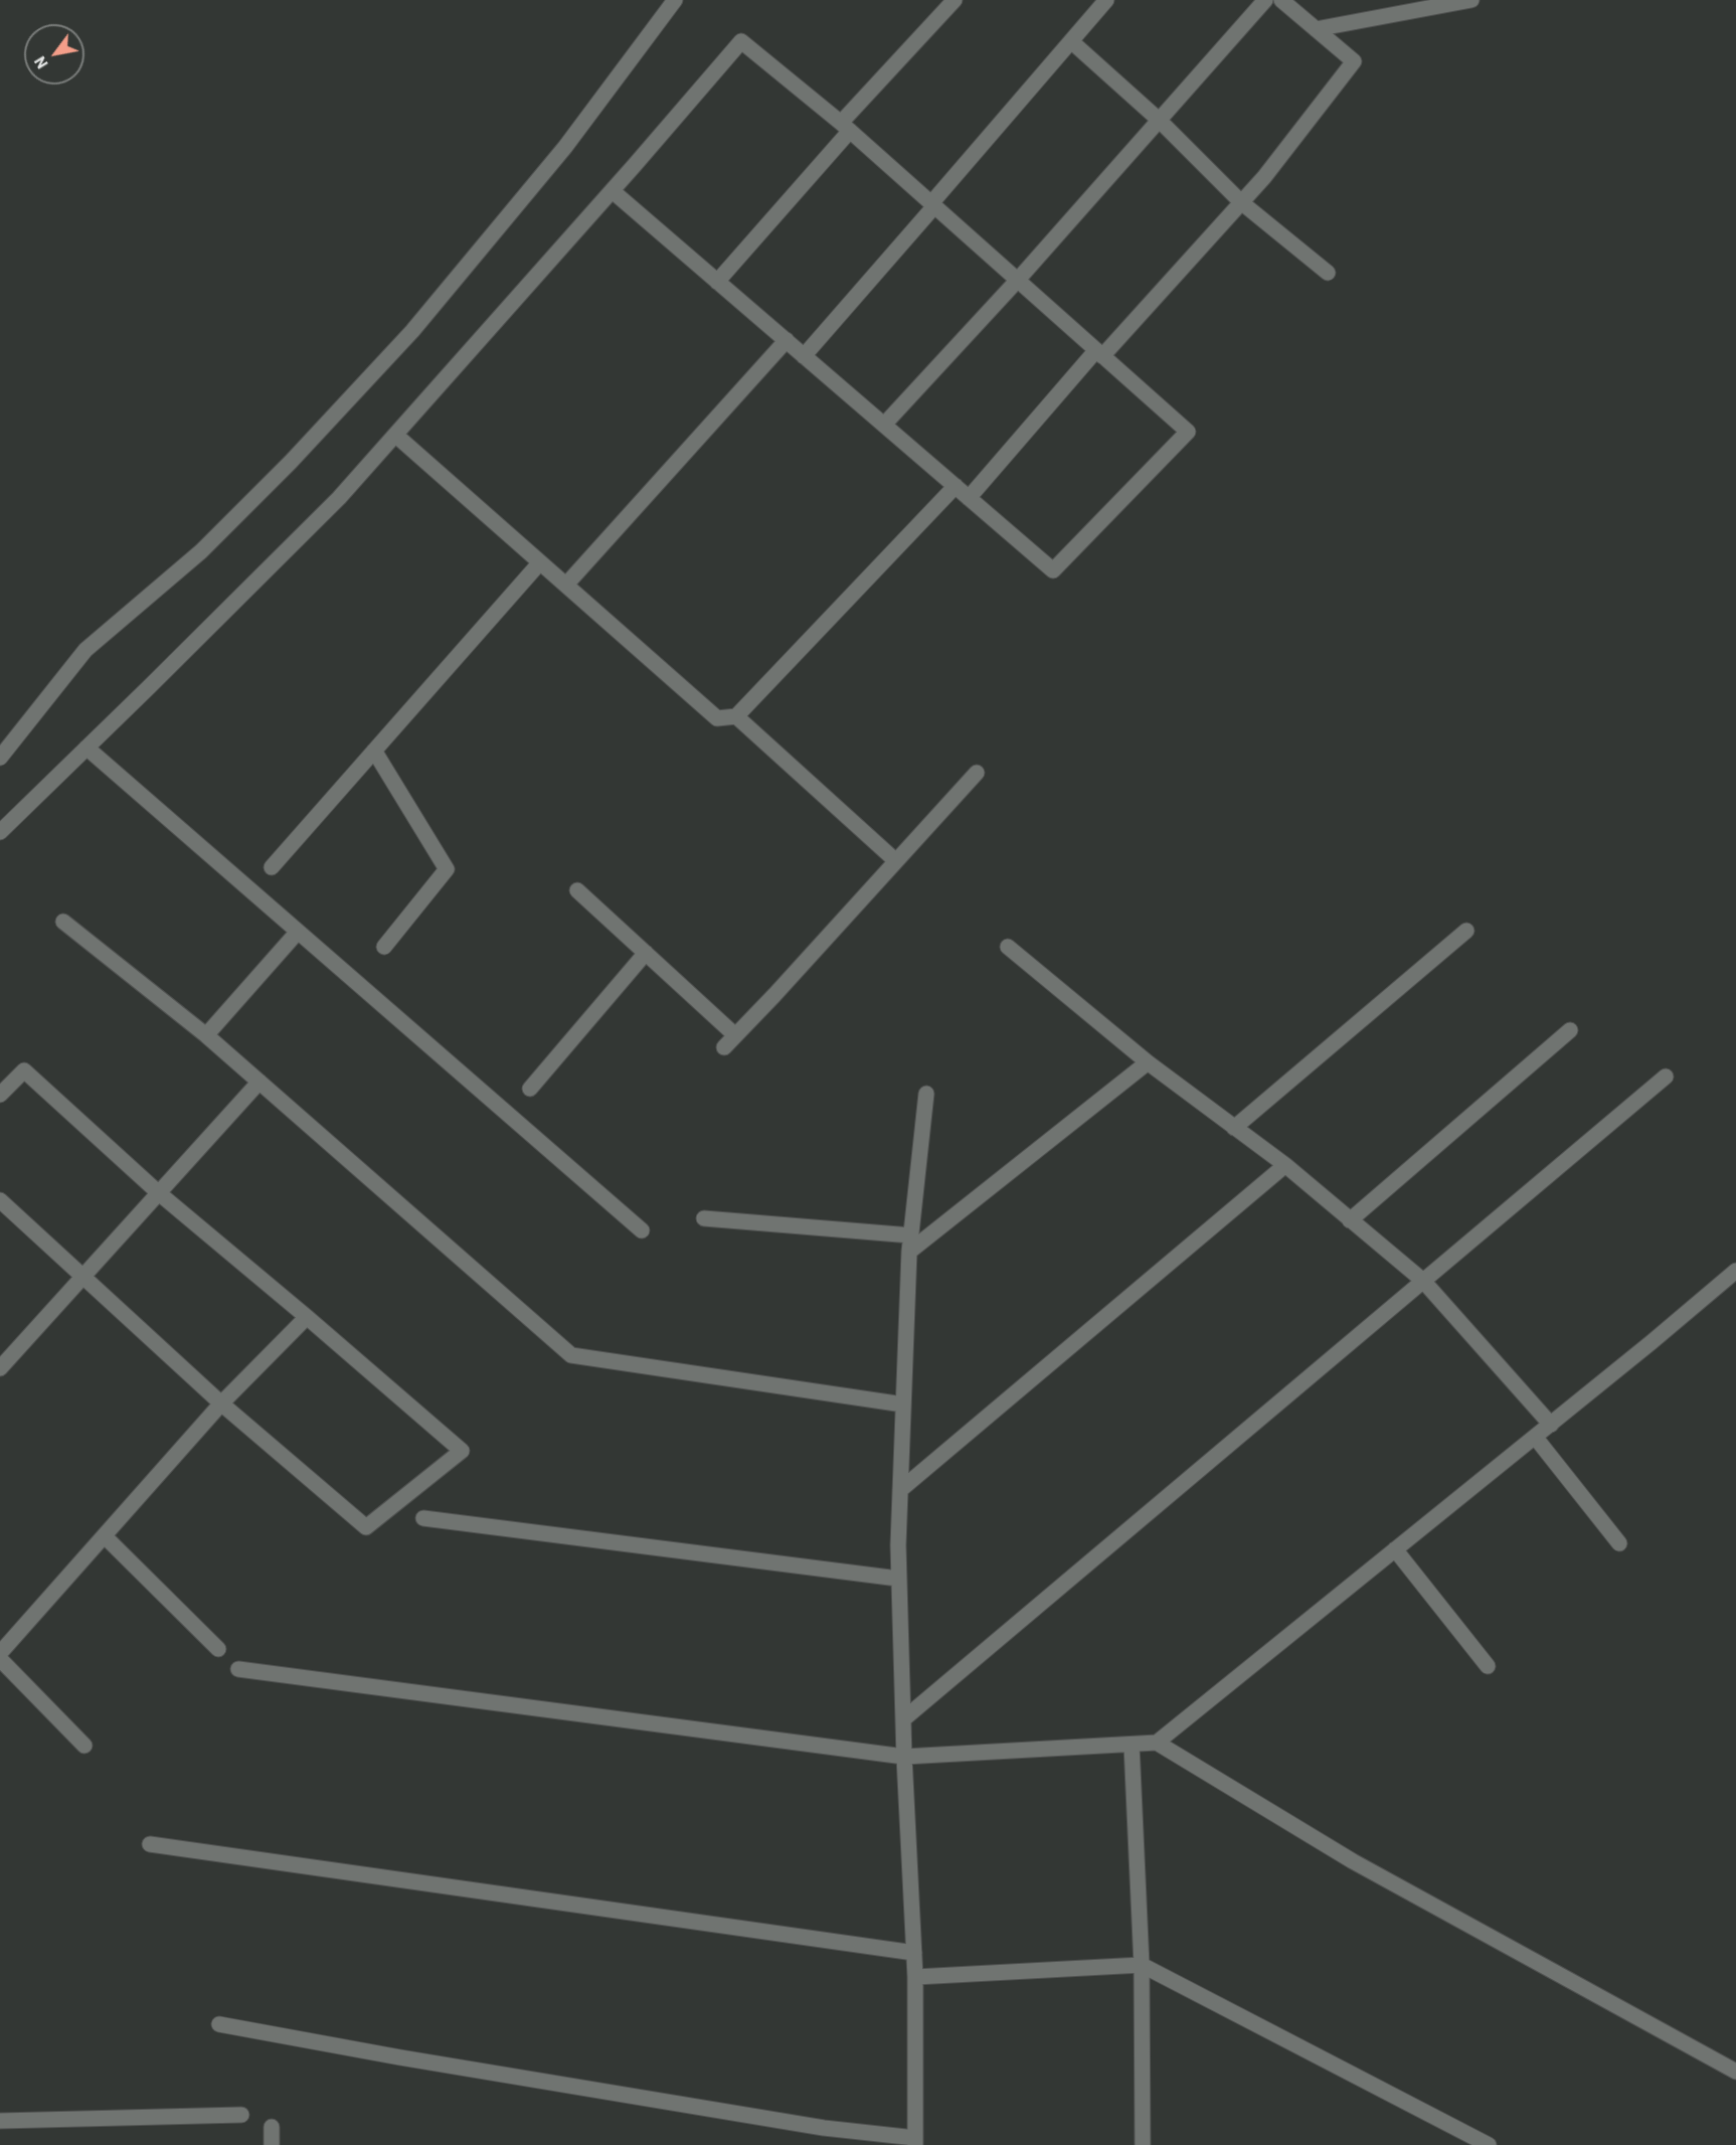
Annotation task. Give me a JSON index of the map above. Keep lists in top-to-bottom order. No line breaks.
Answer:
{"north":"bottom left"}
